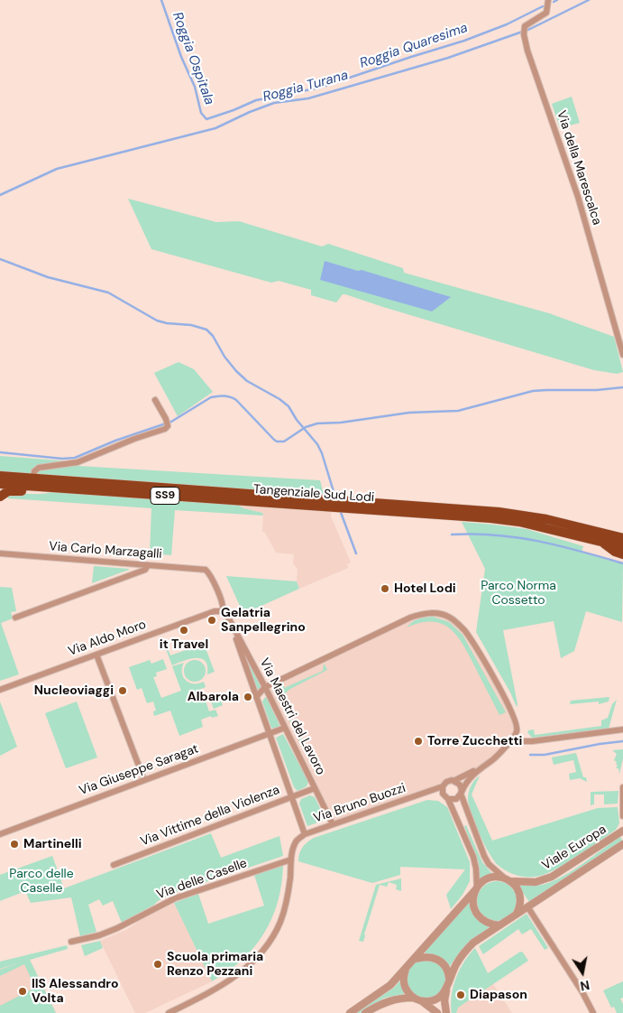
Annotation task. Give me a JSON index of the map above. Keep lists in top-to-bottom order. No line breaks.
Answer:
{"streets":{"highway":["Tangenziale Sud Lodi","SS9"],"street":["Via della Marescalca","Via Carlo Marzagalli","Via Aldo Moro","Via Maestri del Lavoro","Via Giuseppe Saragat","Via Bruno Buozzi","Via Vittime della Violenza","Viale Europa","Via delle Caselle"]},"crossings":[["Via Carlo Marzagalli","Via Maestri del Lavoro"],["Via Aldo Moro","Via Maestri del Lavoro"],["Via Maestri del Lavoro","Via Giuseppe Saragat"],["Via Maestri del Lavoro","Via Bruno Buozzi"],["Via Maestri del Lavoro","Via Vittime della Violenza"]],"water":["Roggia Quaresima","Roggia Ospitala","Roggia Turana"],"parks":["Parco Norma Cossetto","Parco delle Caselle"],"places":["Hotel Lodi","Gelatria Sanpellegrino","it Travel","Nucleoviaggi","Albarola","Torre Zucchetti","Martinelli","Scuola primaria Renzo Pezzani","IIS Alessandro Volta","Diapason"],"north":"bottom"}
